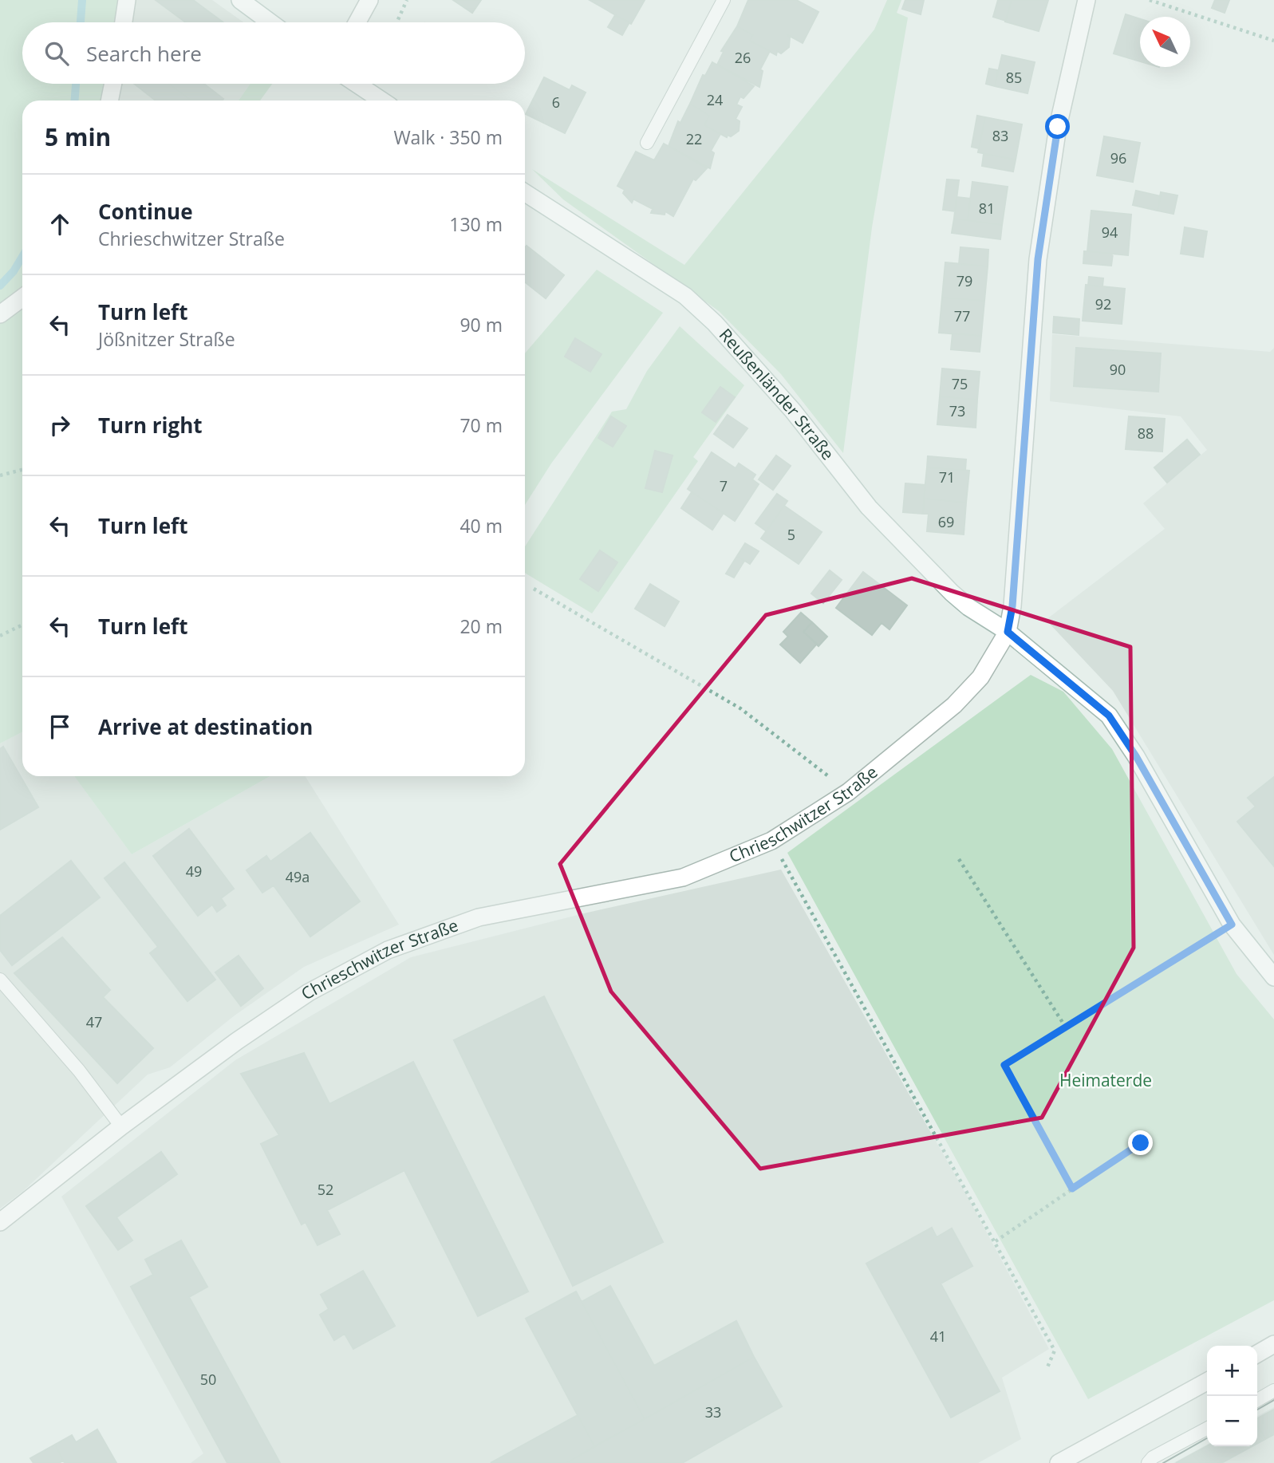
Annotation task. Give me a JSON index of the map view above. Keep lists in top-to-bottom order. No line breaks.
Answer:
{"streets":{"street":["Reußenländer Straße","Chrieschwitzer Straße"]},"crossings":[["Reußenländer Straße","Chrieschwitzer Straße"]],"parks":["Heimaterde"],"house_numbers":["26","85","24","6","83","22","96","81","94","79","92","77","90","75","73","88","71","7","69","5","49","49a","47","52","41","50","33"],"north":"top left","page":{"search":"Search here","heading":["5 min","Walk · 350 m"],"list":[["Continue","Chrieschwitzer Straße","130 m"],["Turn left","Jößnitzer Straße","90 m"],["Turn right","70 m"],["Turn left","40 m"],["Turn left","20 m"],"Arrive at destination"],"map_buttons":["+","−"]}}
